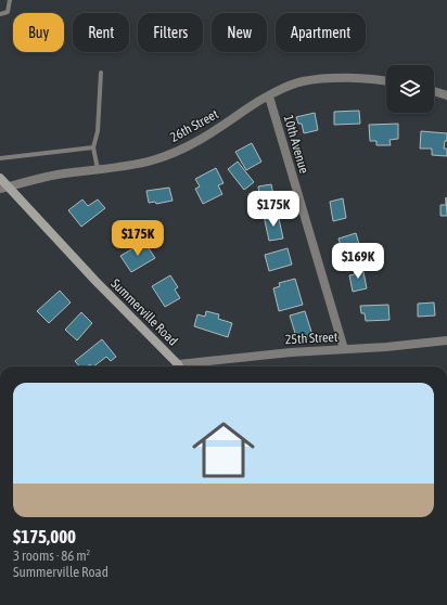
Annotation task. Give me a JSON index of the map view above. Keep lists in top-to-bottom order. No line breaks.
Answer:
{"streets":{"main road":["Summerville Road"],"street":["26th Street","10th Avenue","25th Street"]},"crossings":[["26th Street","10th Avenue"],["26th Street","Summerville Road"],["10th Avenue","25th Street"]],"page":{"chip":["Buy","Rent","Filters","New","Apartment"],"price":["$175K","$175K","$169K"],"list":[{"name":"$175,000","note":"3 rooms · 86 m² · Summerville Road"}]}}
